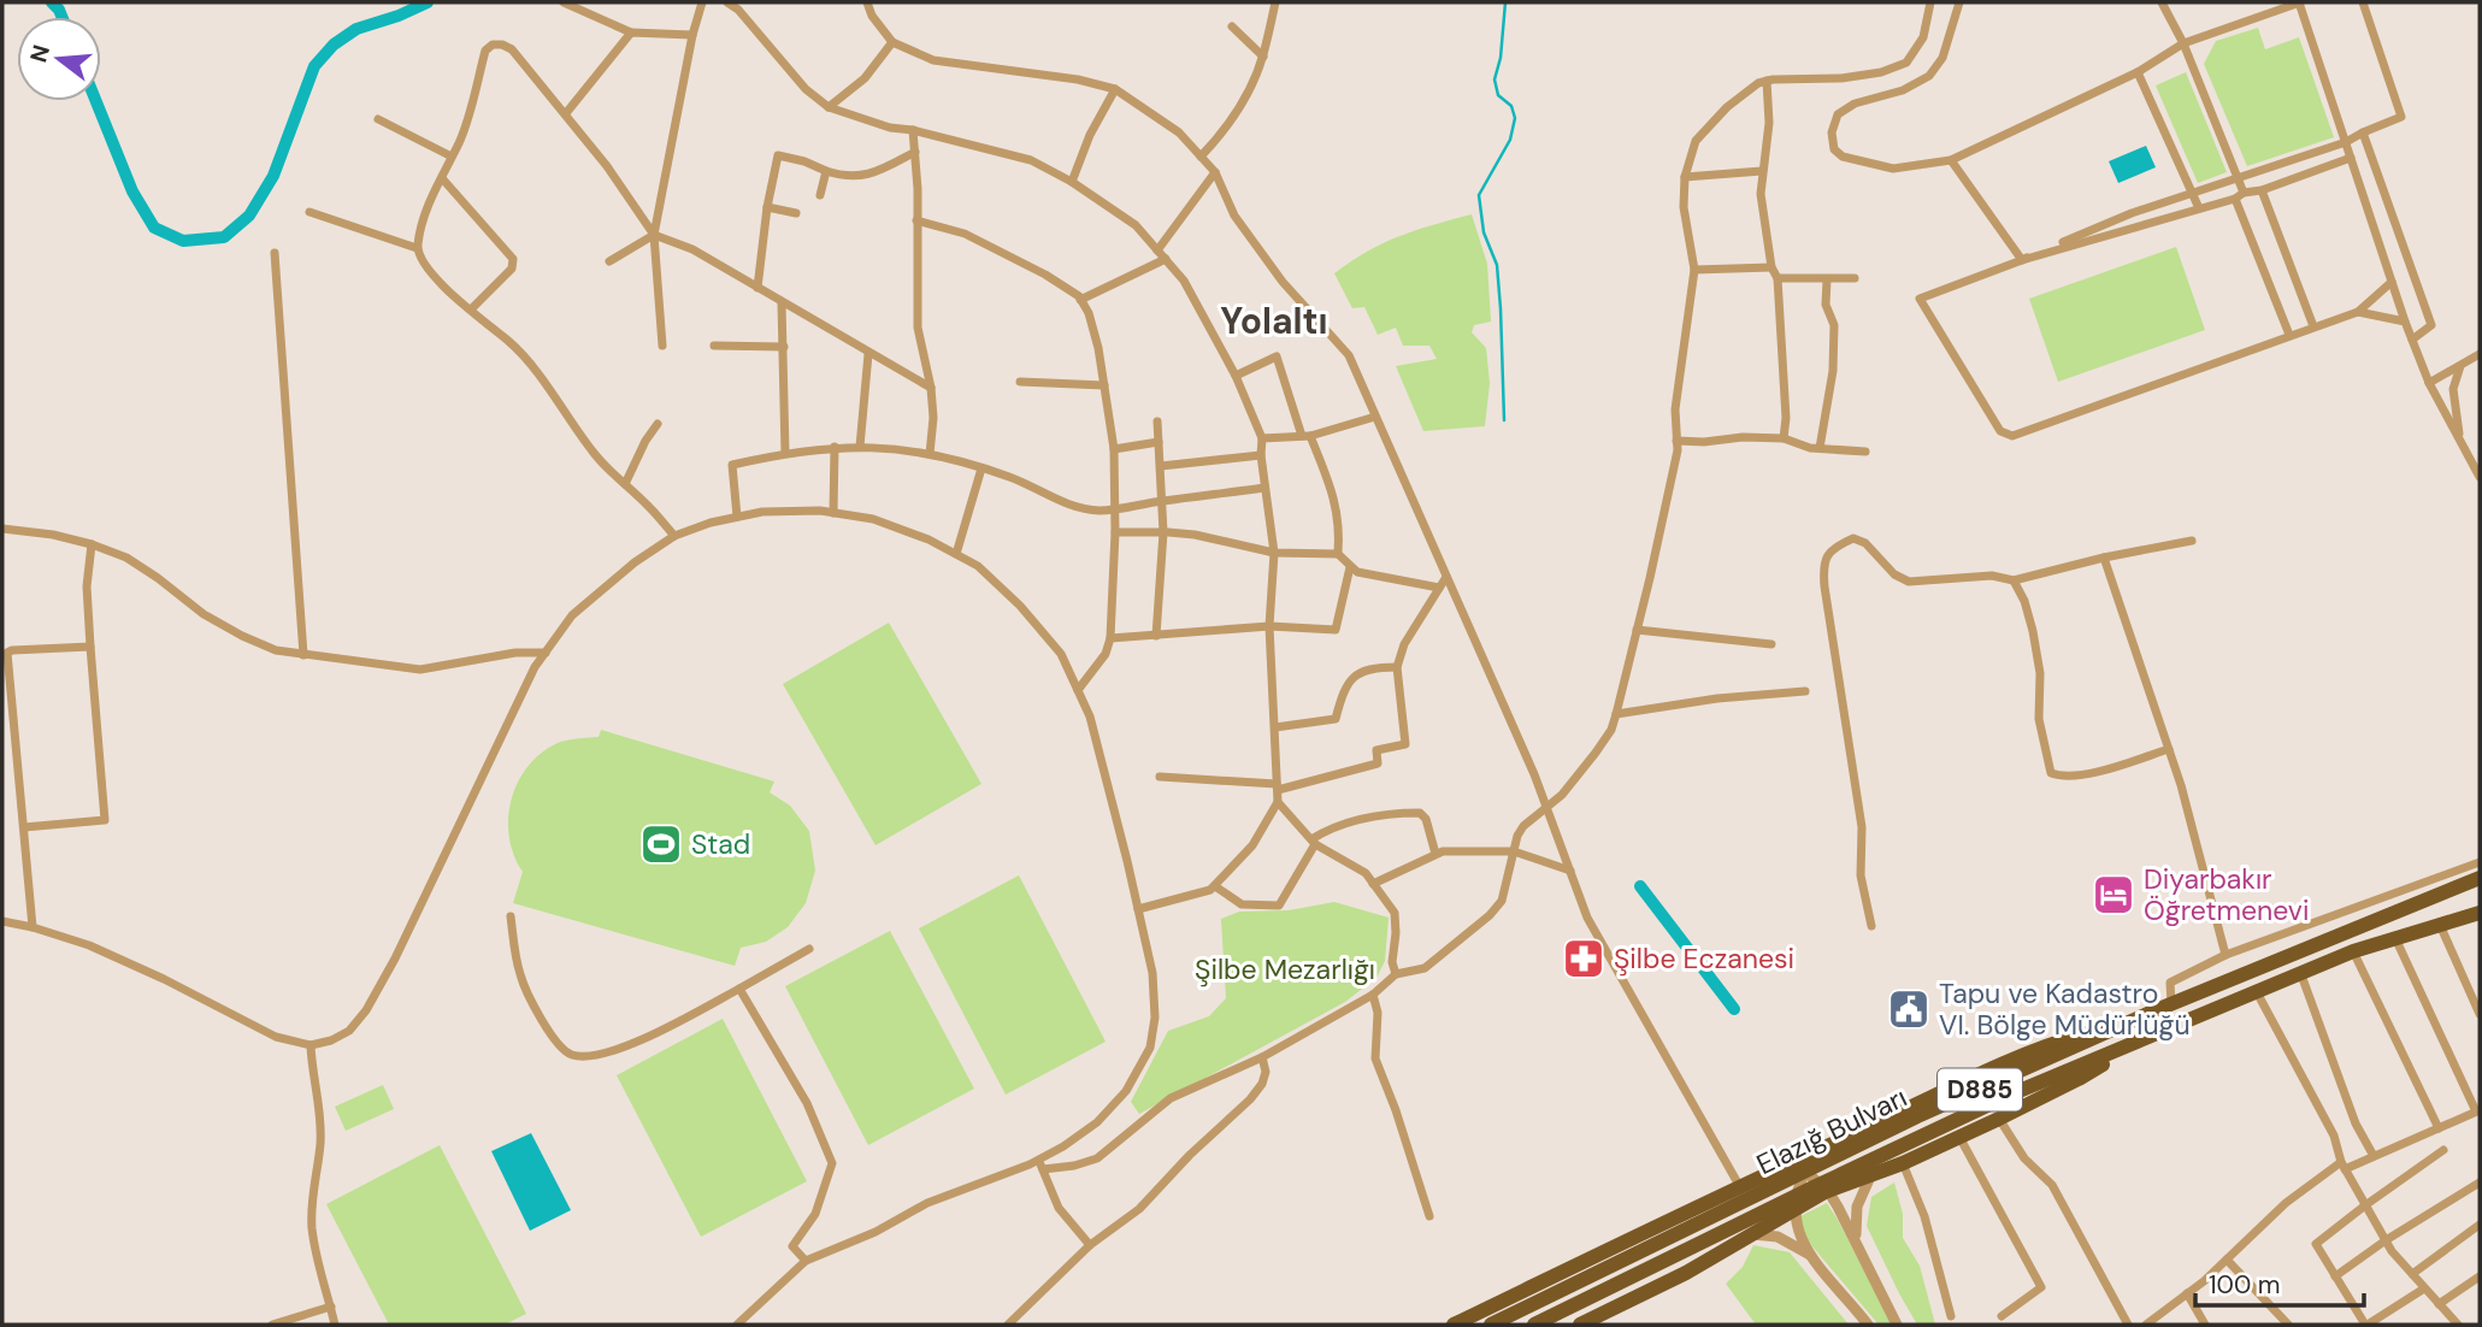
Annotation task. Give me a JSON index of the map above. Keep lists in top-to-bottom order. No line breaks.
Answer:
{"streets":{"highway":["D885","Elazığ Bulvarı"]},"districts":["Yolaltı"],"parks":["Şilbe Mezarlığı"],"places":{"sports":["Stad"],"hotel":["Diyarbakır Öğretmenevi"],"pharmacy":["Şilbe Eczanesi"],"public building":["Tapu ve Kadastro VI. Bölge Müdürlüğü"]},"scale_bar":"100 m","north":"left"}
